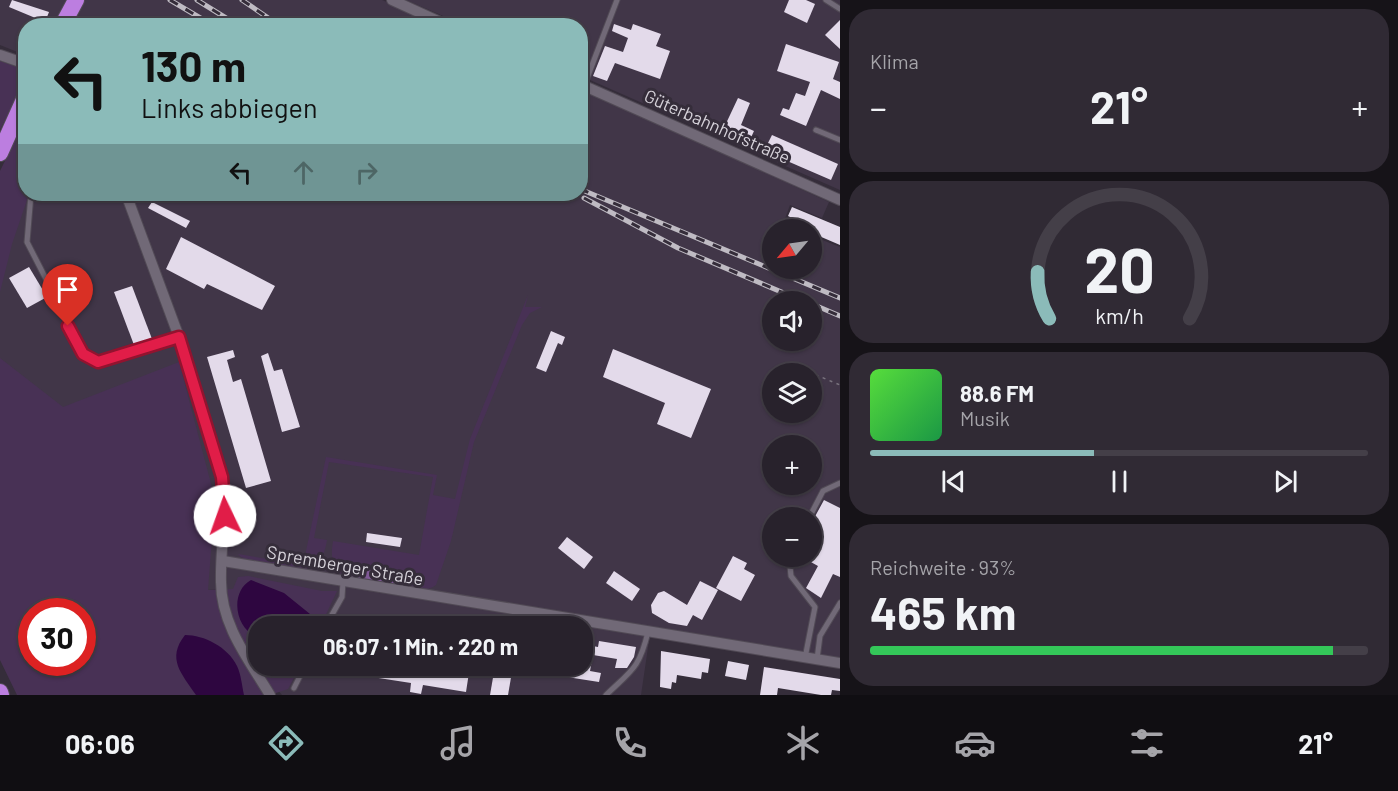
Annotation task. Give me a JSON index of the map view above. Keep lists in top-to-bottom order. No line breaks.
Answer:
{"streets":{"street":["Güterbahnhofstraße","Spremberger Straße"]},"north":"bottom left","page":{"tile":["Klima",["Reichweite · 93%","465 km"]],"turn":["130 m","Links abbiegen"],"heat":["−","21°","+"],"map_buttons":["+","−"],"song":["88.6 FM","Musik"],"limit":"30","trip":"06:07 · 1 Min. · 220 m","tabs":["06:06","21°"],"gauge":["20","km/h"]}}
